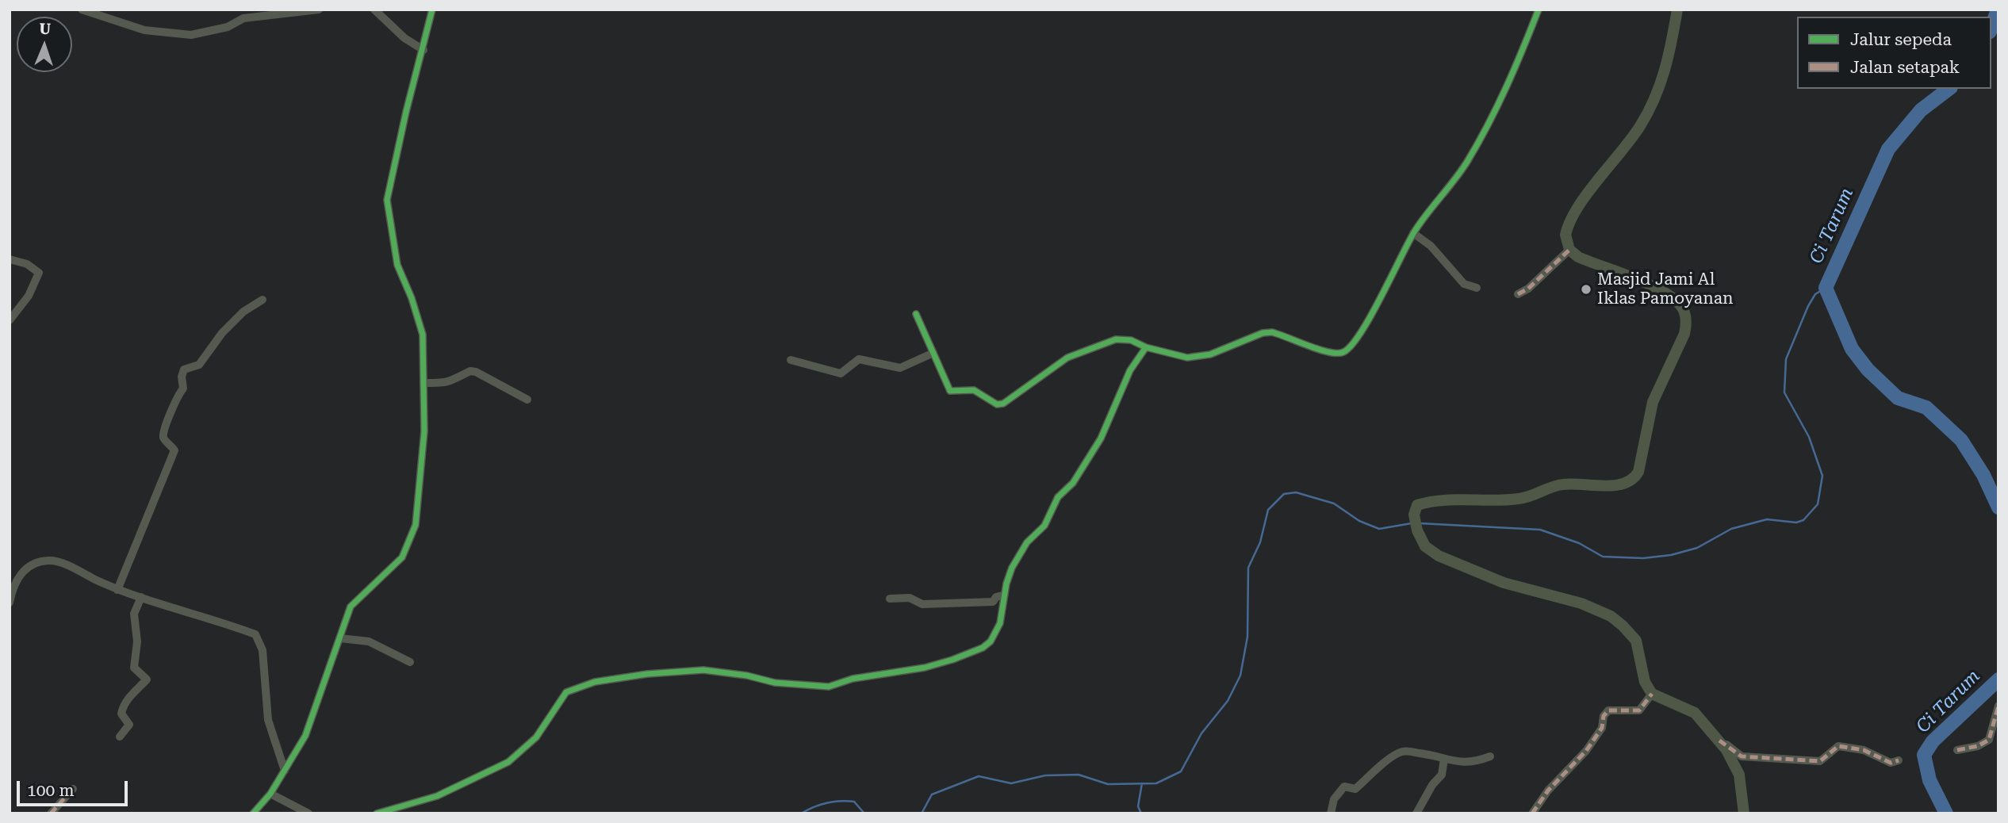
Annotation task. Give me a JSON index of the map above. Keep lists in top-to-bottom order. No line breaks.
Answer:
{"water":["Ci Tarum"],"places":["Masjid Jami Al Iklas Pamoyanan"],"legend":["Jalur sepeda","Jalan setapak"],"scale_bar":"100 m","north":"top"}
